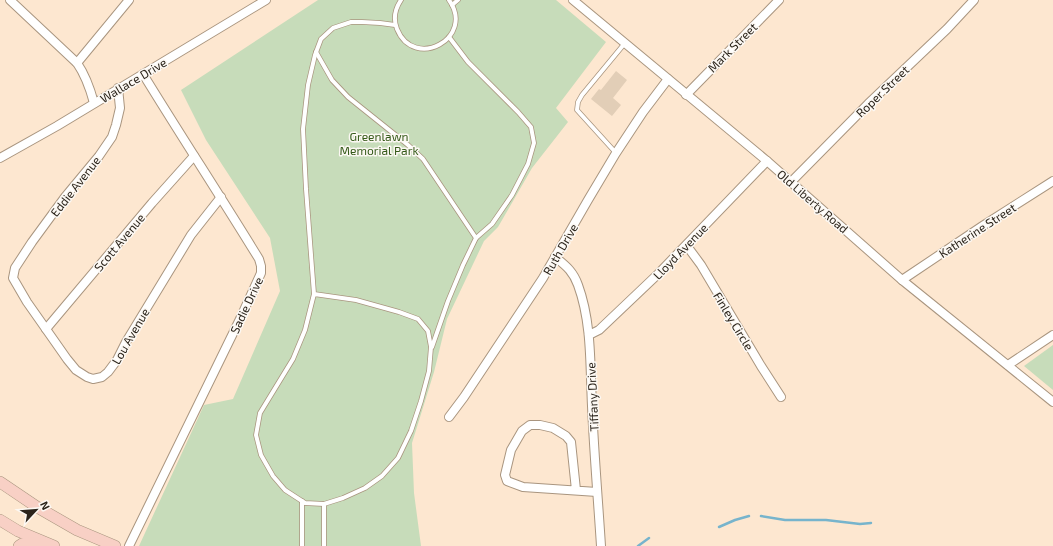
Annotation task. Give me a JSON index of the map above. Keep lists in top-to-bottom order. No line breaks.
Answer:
{"streets":{"street":["Mark Street","Wallace Drive","Roper Street","Eddie Avenue","Old Liberty Road","Katherine Street","Scott Avenue","Ruth Drive","Lloyd Avenue","Sadie Drive","Finley Circle","Lou Avenue","Tiffany Drive"]},"crossings":[["Mark Street","Old Liberty Road"],["Wallace Drive","Eddie Avenue"],["Wallace Drive","Sadie Drive"],["Roper Street","Old Liberty Road"],["Eddie Avenue","Lou Avenue"],["Old Liberty Road","Katherine Street"],["Old Liberty Road","Ruth Drive"],["Old Liberty Road","Lloyd Avenue"],["Scott Avenue","Sadie Drive"],["Scott Avenue","Lou Avenue"],["Ruth Drive","Tiffany Drive"],["Lloyd Avenue","Finley Circle"],["Lloyd Avenue","Tiffany Drive"],["Sadie Drive","Lou Avenue"]],"parks":["Greenlawn Memorial Park"],"north":"top right"}
